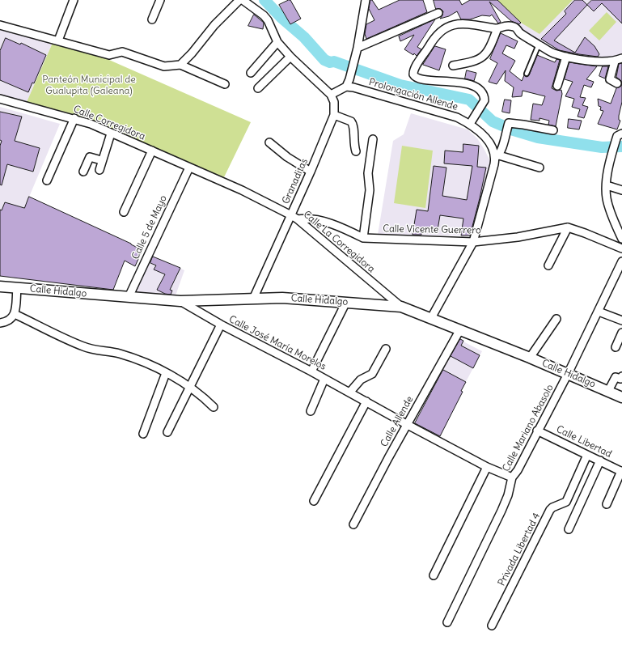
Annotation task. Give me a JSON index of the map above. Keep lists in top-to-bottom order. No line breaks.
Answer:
{"streets":{"main road":["Calle Hidalgo"],"street":["Prolongación Allende","Calle Corregidora","Granaditas","Calle 5 de Mayo","Calle Vicente Guerrero","Calle La Corregidora","Calle José María Morelos","Calle Allende","Calle Mariano Abasolo","Calle Libertad","Privada Libertad 4"]},"crossings":[["Calle Corregidora","Calle 5 de Mayo"],["Calle Corregidora","Calle La Corregidora"],["Granaditas","Calle La Corregidora"],["Granaditas","Calle Hidalgo"],["Calle 5 de Mayo","Calle La Corregidora"],["Calle 5 de Mayo","Calle Hidalgo"],["Calle Vicente Guerrero","Calle La Corregidora"],["Calle La Corregidora","Calle Hidalgo"],["Calle Hidalgo","Calle José María Morelos"],["Calle Hidalgo","Calle Allende"],["Calle Hidalgo","Calle Mariano Abasolo"],["Calle José María Morelos","Calle Allende"],["Calle José María Morelos","Calle Mariano Abasolo"],["Calle Mariano Abasolo","Calle Libertad"],["Calle Libertad","Privada Libertad 4"]],"parks":["Panteón Municipal de Gualupita (Galeana)"]}
